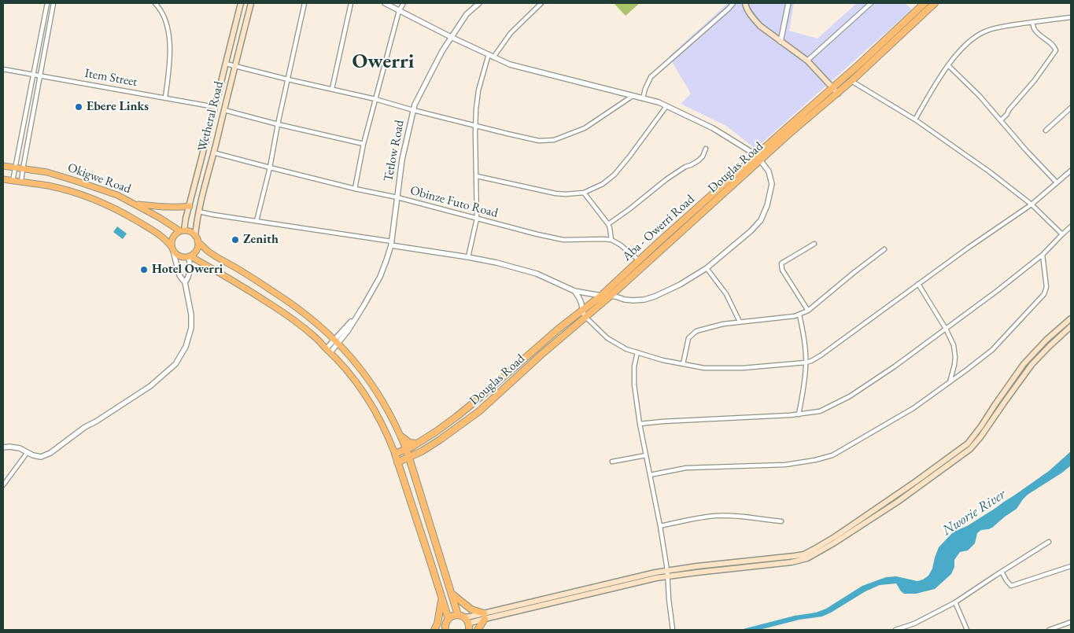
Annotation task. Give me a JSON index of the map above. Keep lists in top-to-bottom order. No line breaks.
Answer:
{"streets":{"highway":["Douglas Road","Aba - Owerri Road"],"main road":["Wetheral Road","Okigwe Road"],"street":["Item Street","Tetlow Road","Obinze Futo Road"]},"crossings":[["Item Street","Wetheral Road"],["Wetheral Road","Okigwe Road"],["Wetheral Road","Obinze Futo Road"],["Tetlow Road","Obinze Futo Road"],["Douglas Road","Aba - Owerri Road"]],"districts":["Owerri"],"water":["Nworie River"],"places":["Ebere Links","Zenith","Hotel Owerri"]}
